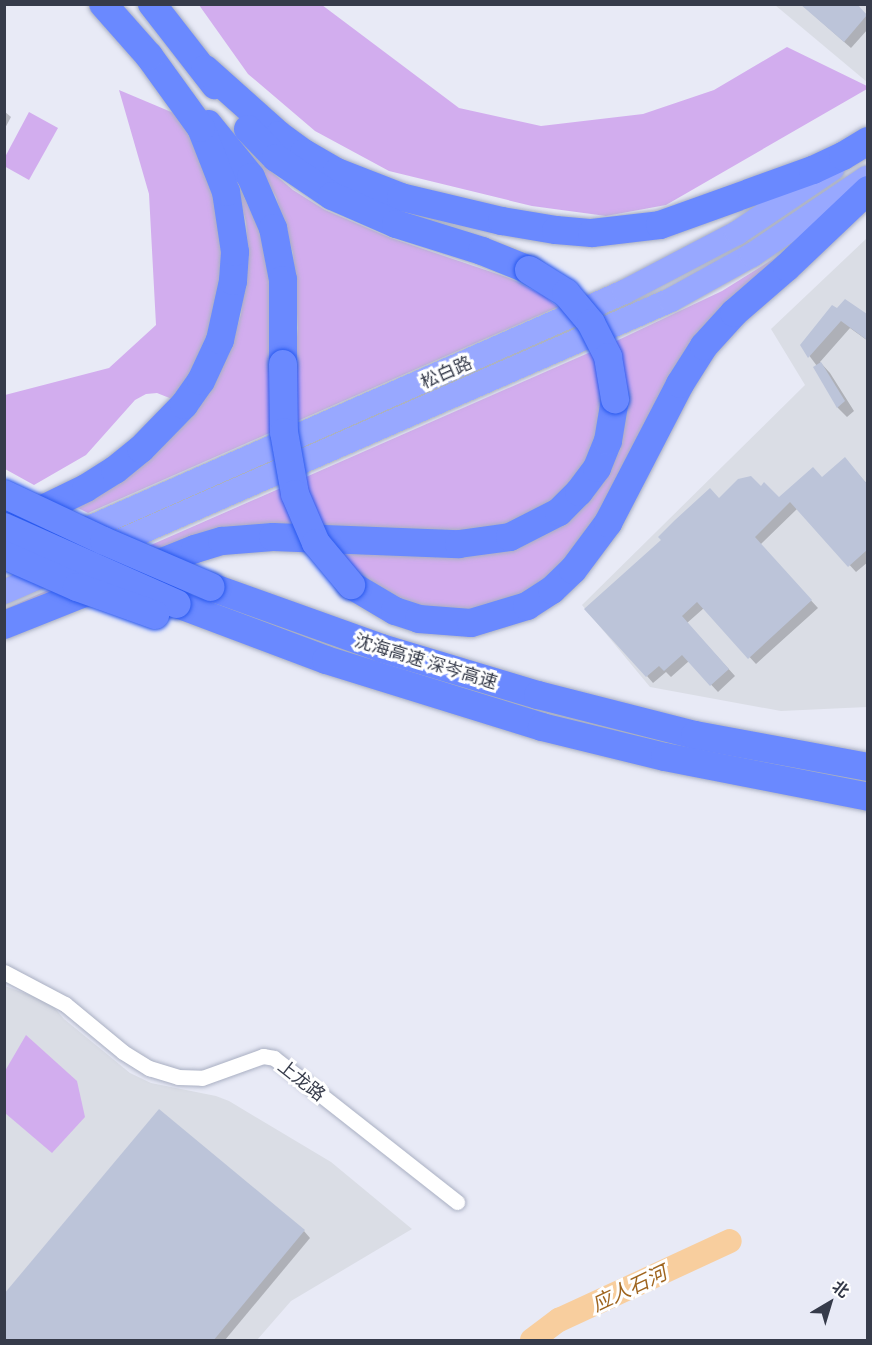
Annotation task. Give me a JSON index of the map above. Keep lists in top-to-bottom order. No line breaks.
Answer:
{"streets":{"highway":["沈海高速 深岑高速"],"main road":["松白路"],"street":["上龙路"]},"water":["应人石河"],"north":"top right"}
